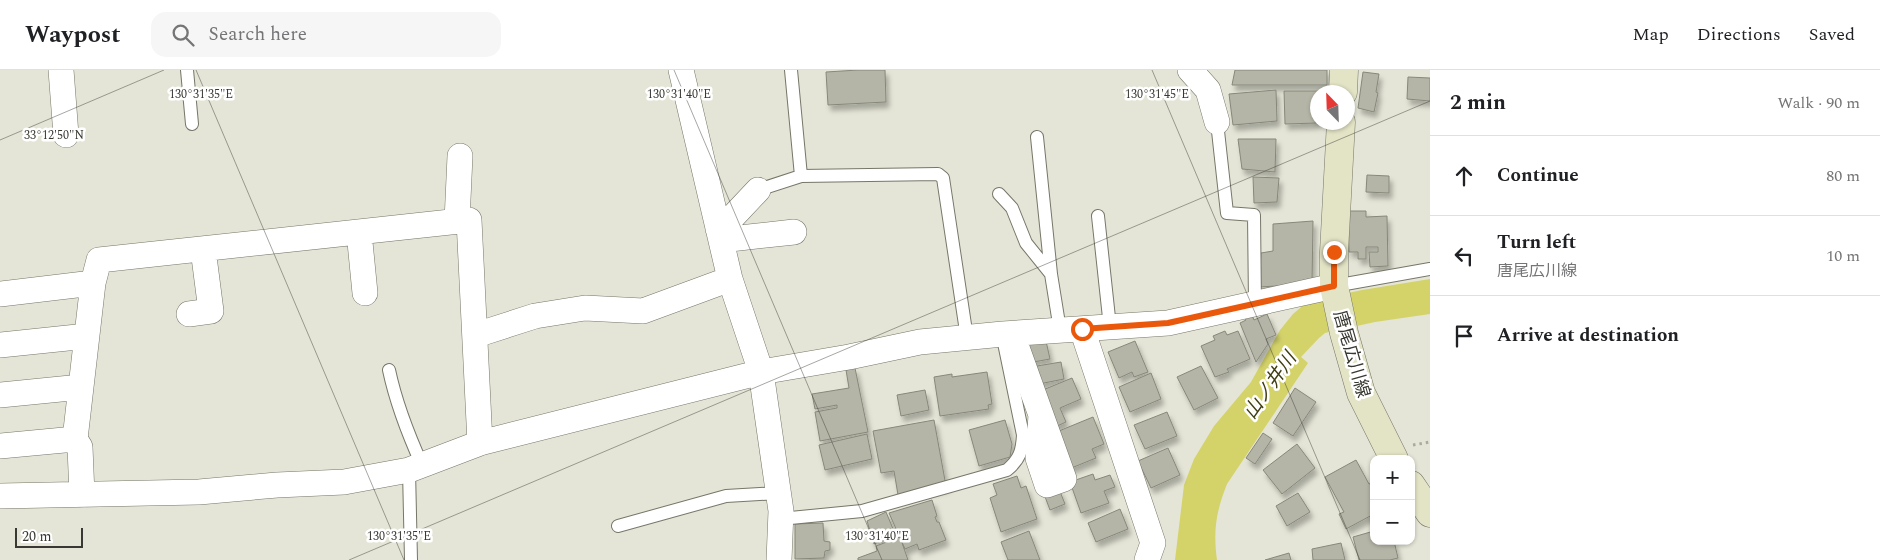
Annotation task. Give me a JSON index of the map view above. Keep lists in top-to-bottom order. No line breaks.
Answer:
{"streets":{"main road":["唐尾広川線"]},"water":["山ノ井川"],"scale_bar":"20 m","north":"top left","page":{"header":"Waypost","search":"Search here","nav":["Map","Directions","Saved"],"heading":["2 min","Walk · 90 m"],"list":[["Continue","80 m"],["Turn left","唐尾広川線","10 m"],"Arrive at destination"],"map_buttons":["+","−"],"scale":"20 m"},"coordinates":["130°31'35\"E","130°31'40\"E","130°31'45\"E","33°12'50\"N"]}
